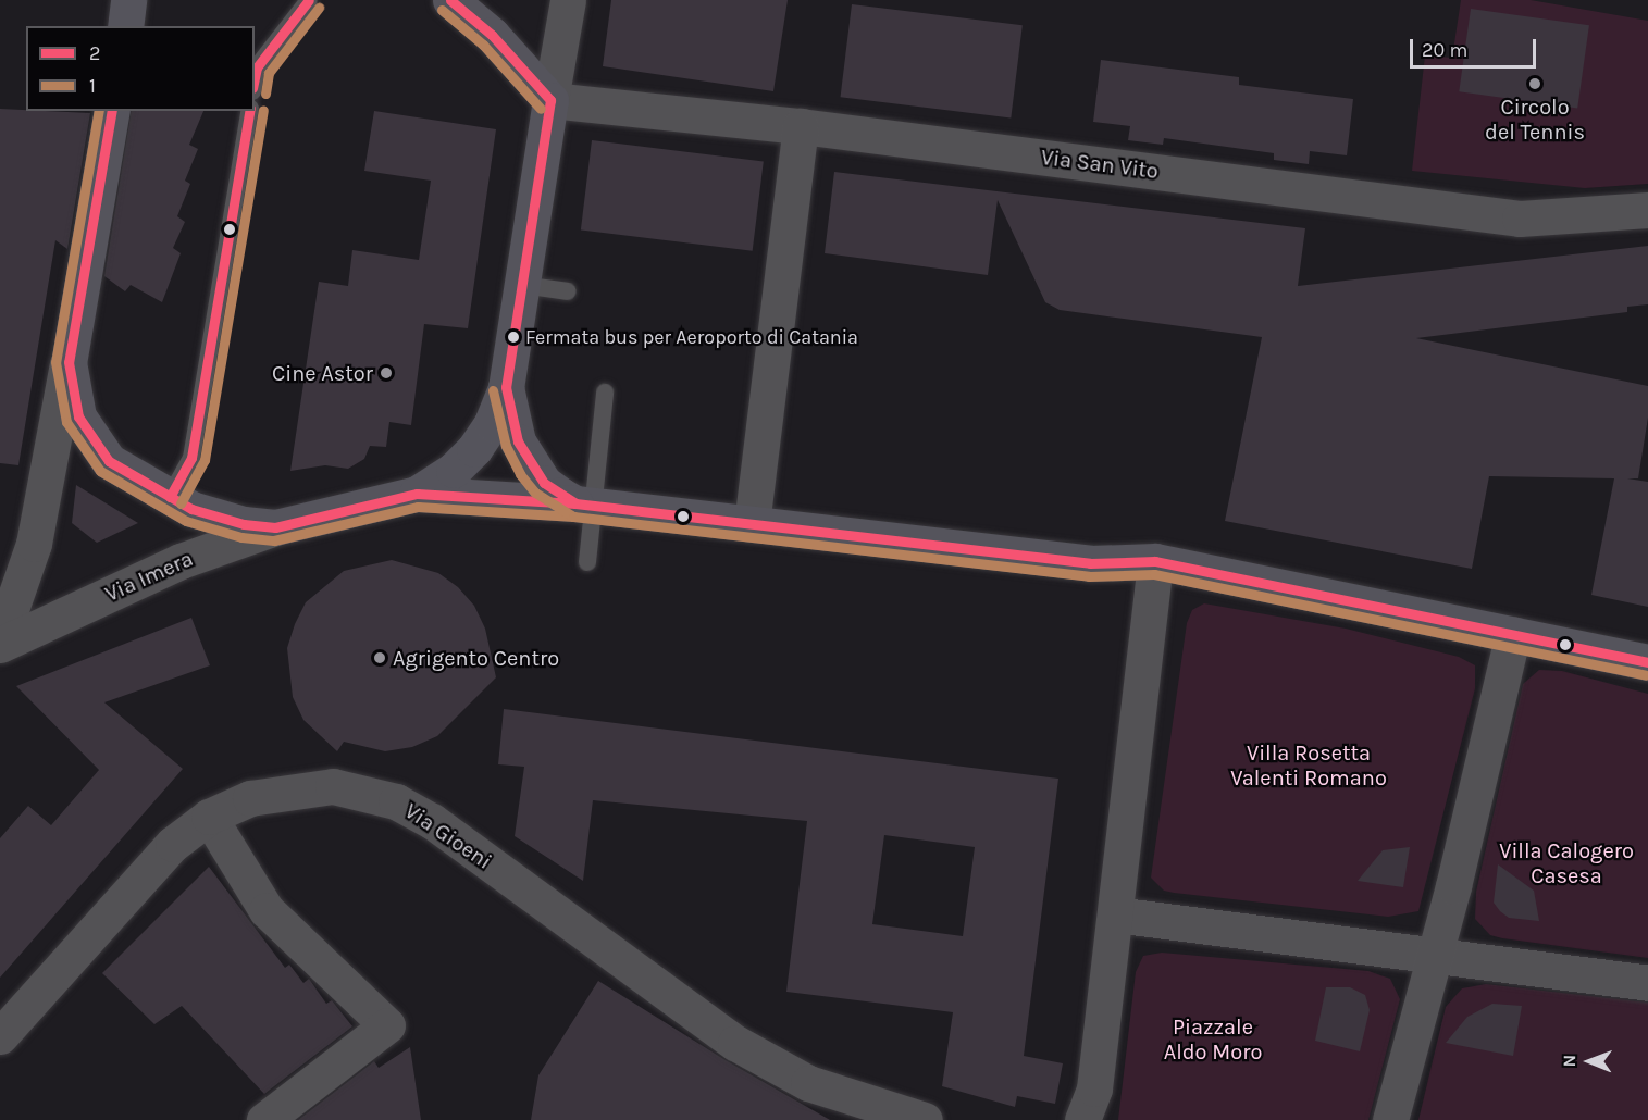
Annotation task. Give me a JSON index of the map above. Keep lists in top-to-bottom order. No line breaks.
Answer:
{"streets":{"main road":["Via Imera"],"street":["Via San Vito","Via Gioeni"]},"parks":["Villa Rosetta Valenti Romano","Villa Calogero Casesa","Piazzale Aldo Moro"],"places":["Circolo del Tennis","Fermata bus per Aeroporto di Catania","Cine Astor","Agrigento Centro"],"lines":["transit line 2","transit line 1"],"legend":["2","1"],"scale_bar":"20 m","north":"left"}
